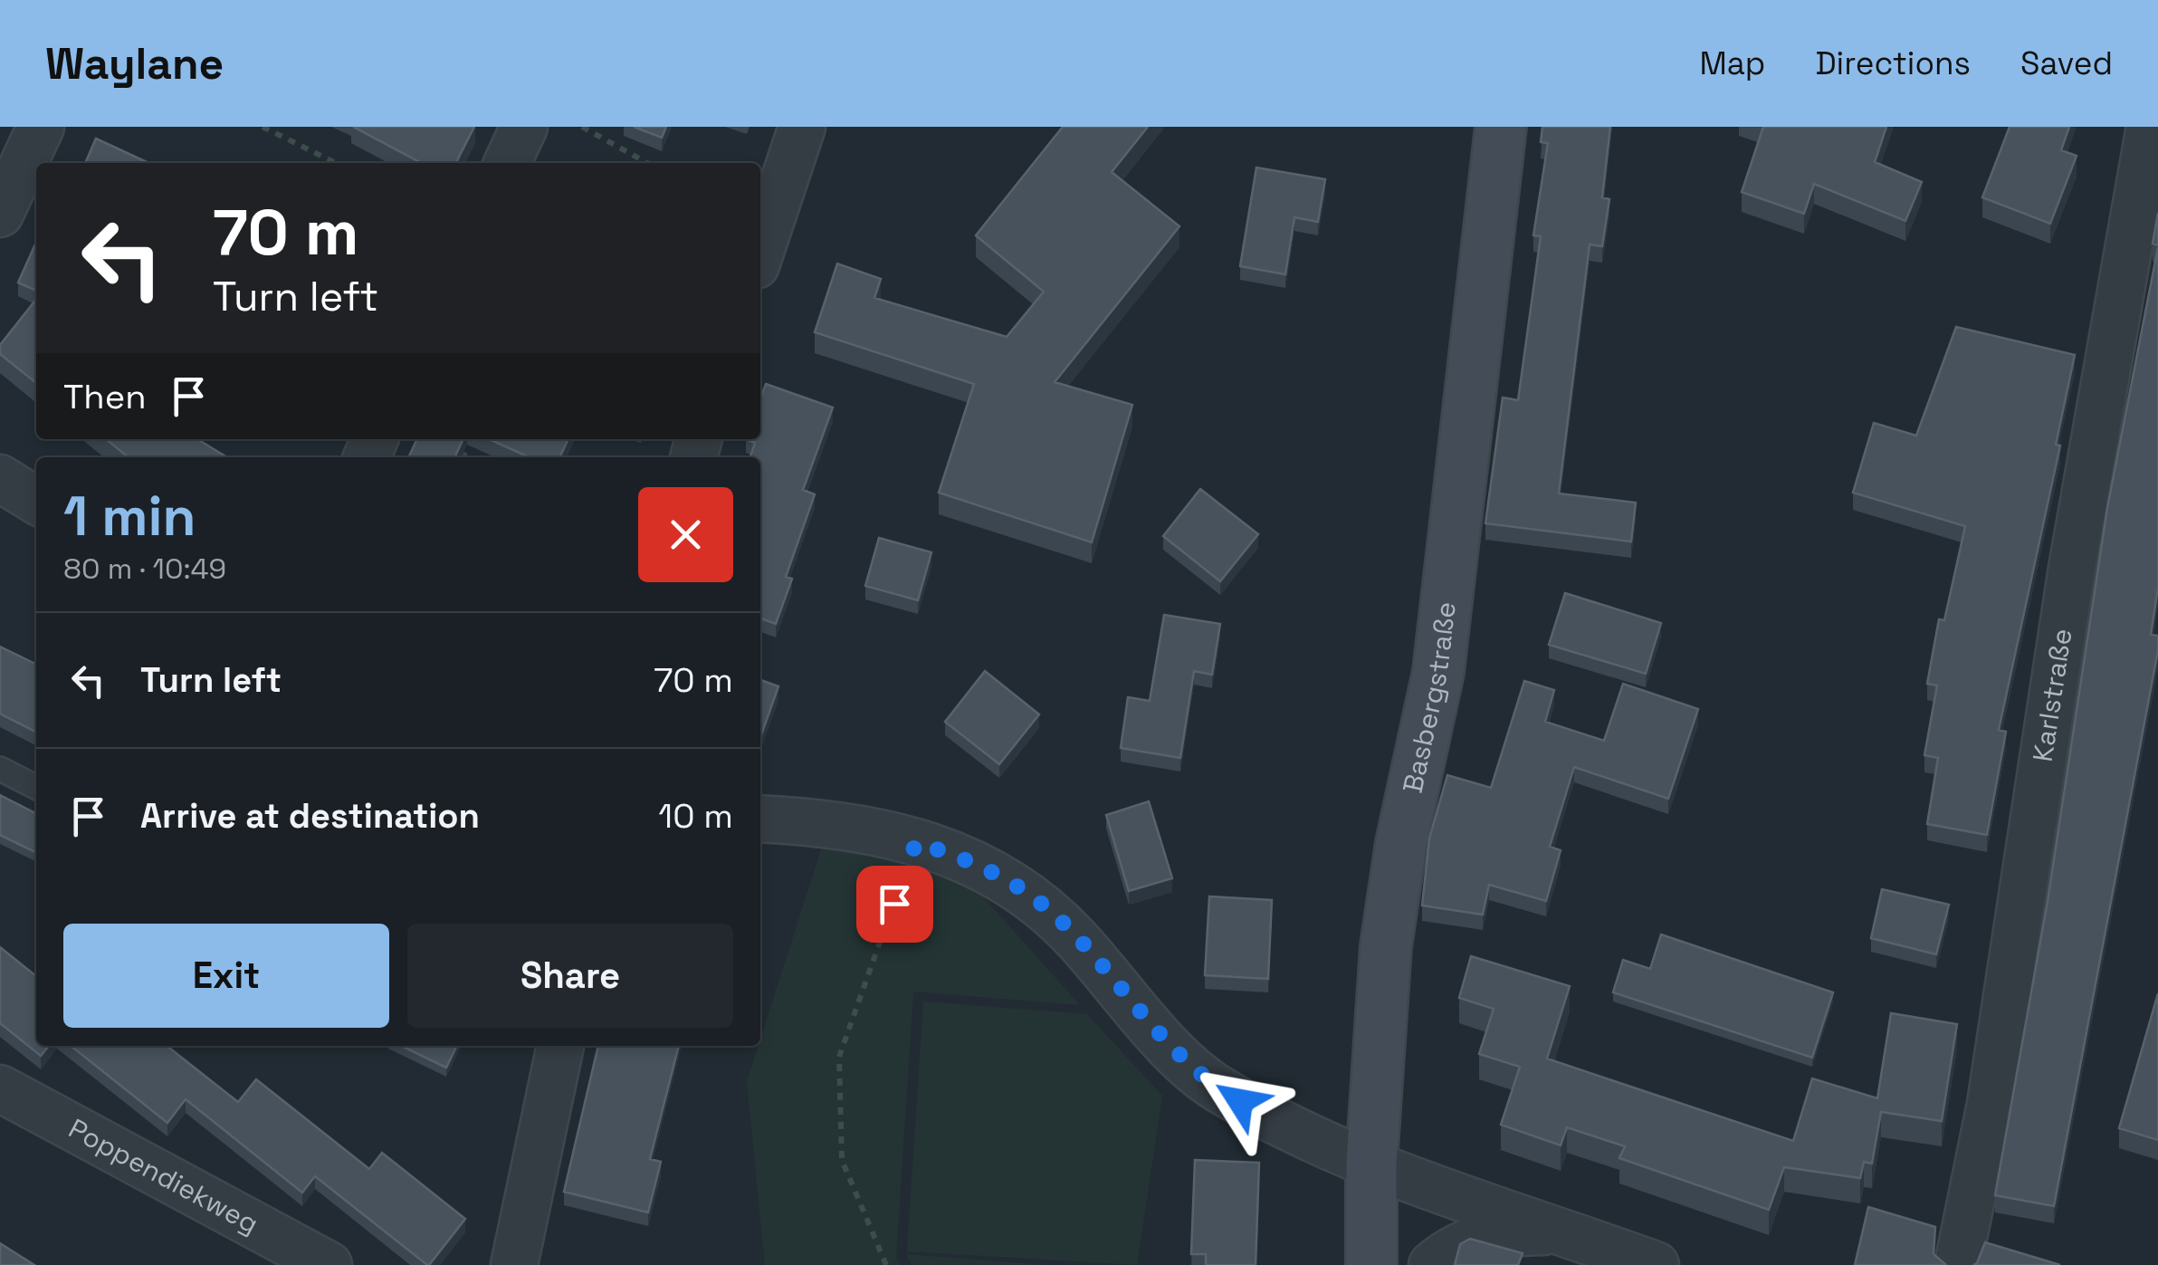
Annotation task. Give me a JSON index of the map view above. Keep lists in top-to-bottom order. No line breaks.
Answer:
{"streets":{"main road":["Basbergstraße"],"street":["Karlstraße","Poppendiekweg"]},"page":{"header":"Waylane","nav":["Map","Directions","Saved"],"turn":["70 m","Turn left"],"then":"Then","heading":["1 min","80 m · 10:49"],"list":[{"name":"Turn left","value":"70 m"},{"name":"Arrive at destination","value":"10 m"}],"buttons":["Exit","Share"]}}
